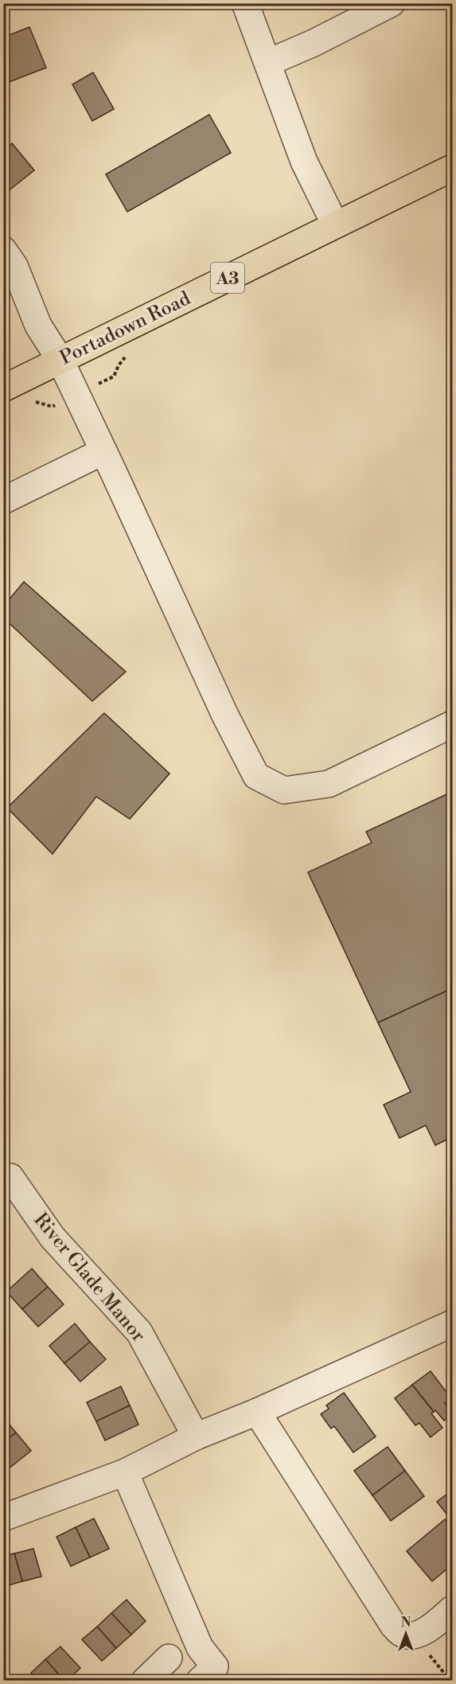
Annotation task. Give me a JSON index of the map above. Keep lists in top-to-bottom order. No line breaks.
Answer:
{"streets":{"highway":["A3","Portadown Road"],"street":["River Glade Manor"]},"north":"top"}
